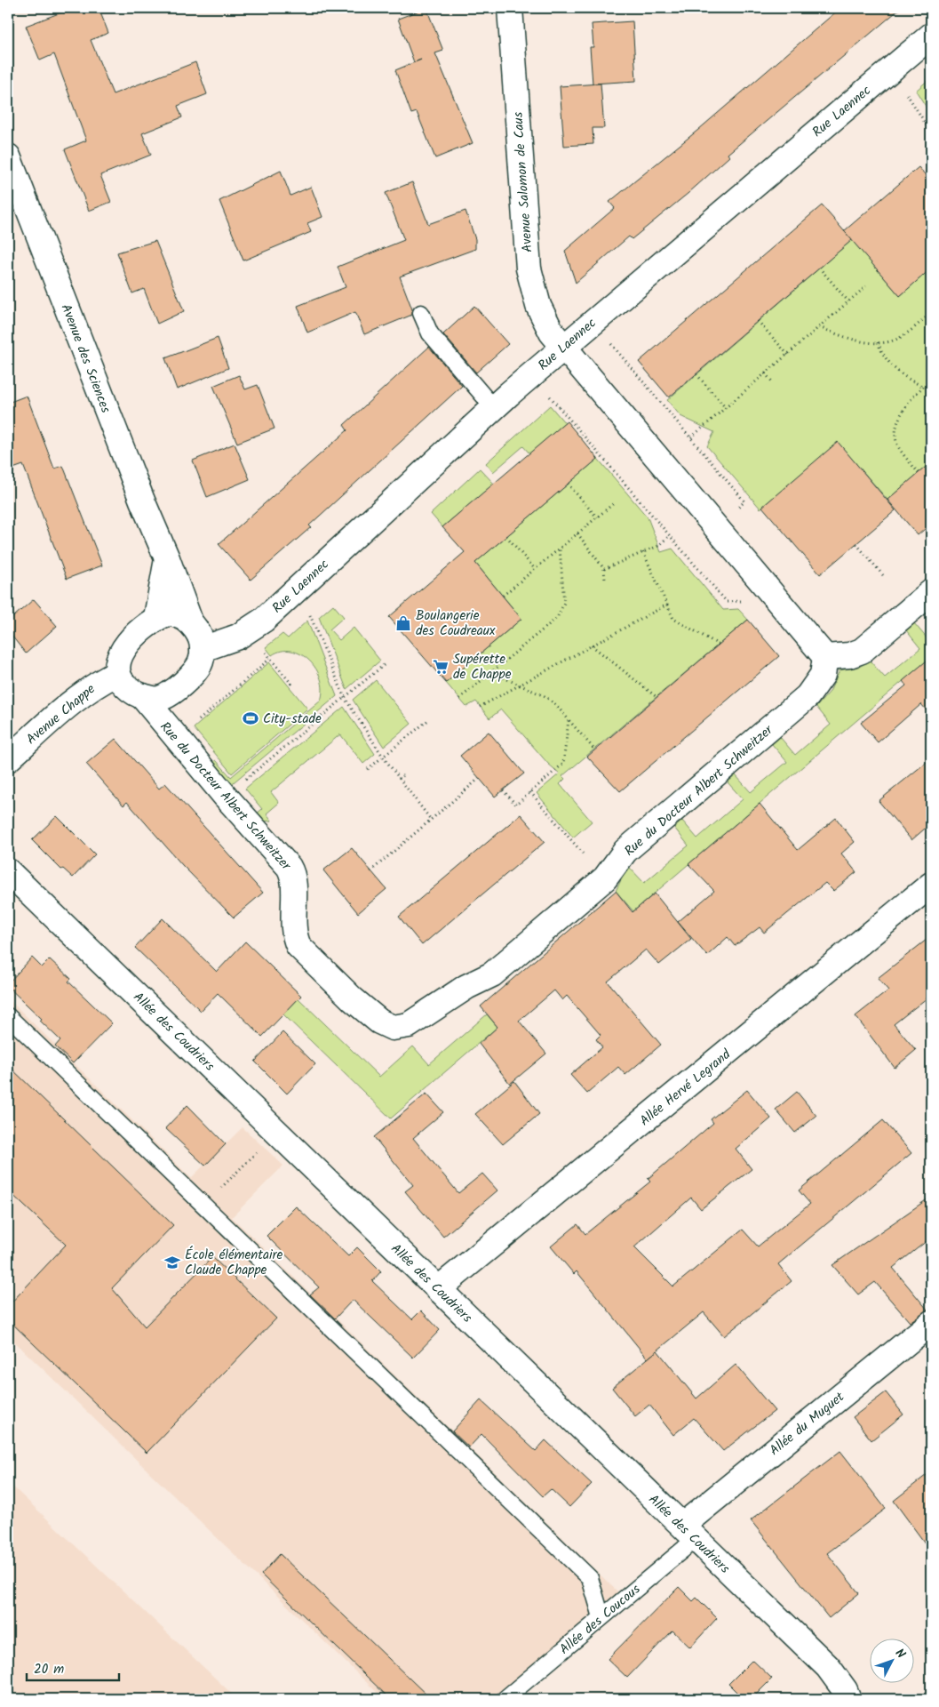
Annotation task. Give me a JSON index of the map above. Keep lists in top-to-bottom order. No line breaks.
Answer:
{"streets":{"street":["Rue Laennec","Avenue Salomon de Caus","Avenue des Sciences","Avenue Chappe","Rue du Docteur Albert Schweitzer","Allée des Coudriers","Allée Hervé Legrand","Allée du Muguet"],"lane":["Allée des Coucous"]},"crossings":[["Rue Laennec","Avenue Salomon de Caus"],["Rue Laennec","Avenue des Sciences"],["Rue Laennec","Avenue Chappe"],["Rue Laennec","Rue du Docteur Albert Schweitzer"],["Avenue Salomon de Caus","Rue du Docteur Albert Schweitzer"],["Avenue des Sciences","Avenue Chappe"],["Avenue des Sciences","Rue du Docteur Albert Schweitzer"],["Avenue Chappe","Rue du Docteur Albert Schweitzer"],["Allée des Coudriers","Allée Hervé Legrand"],["Allée des Coudriers","Allée du Muguet"],["Allée des Coudriers","Allée des Coucous"],["Allée du Muguet","Allée des Coucous"]],"places":{"shop":["Boulangerie des Coudreaux"],"supermarket":["Supérette de Chappe"],"sports":["City-stade"],"school or university":["École élémentaire Claude Chappe"]},"scale_bar":"20 m","north":"top right"}
